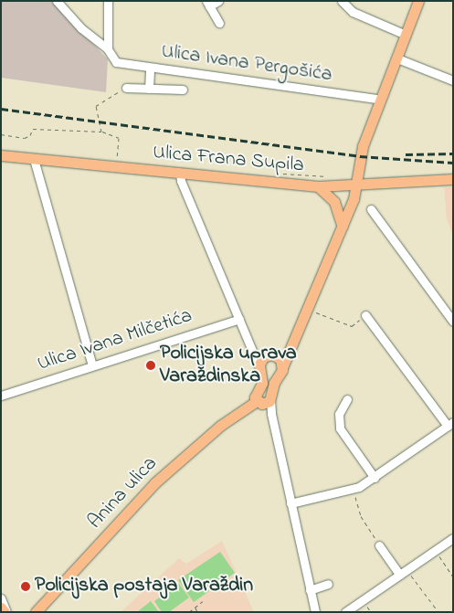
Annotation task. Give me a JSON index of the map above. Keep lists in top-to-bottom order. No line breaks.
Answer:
{"streets":{"main road":["Ulica Frana Supila","Anina ulica"],"street":["Ulica Ivana Pergošića","Ulica Ivana Milčetića"]},"places":["Policijska uprava Varaždinska","Policijska postaja Varaždin"]}
